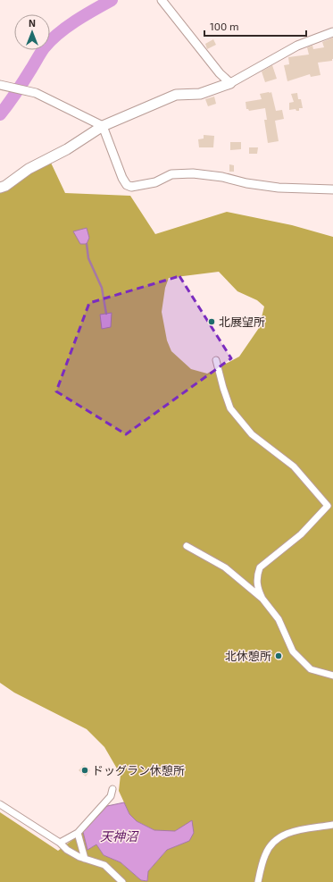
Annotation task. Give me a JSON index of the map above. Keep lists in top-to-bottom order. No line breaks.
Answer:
{"water":["天神沼"],"places":["北展望所","北休憩所","ドッグラン休憩所"],"scale_bar":"100 m","north":"top"}
